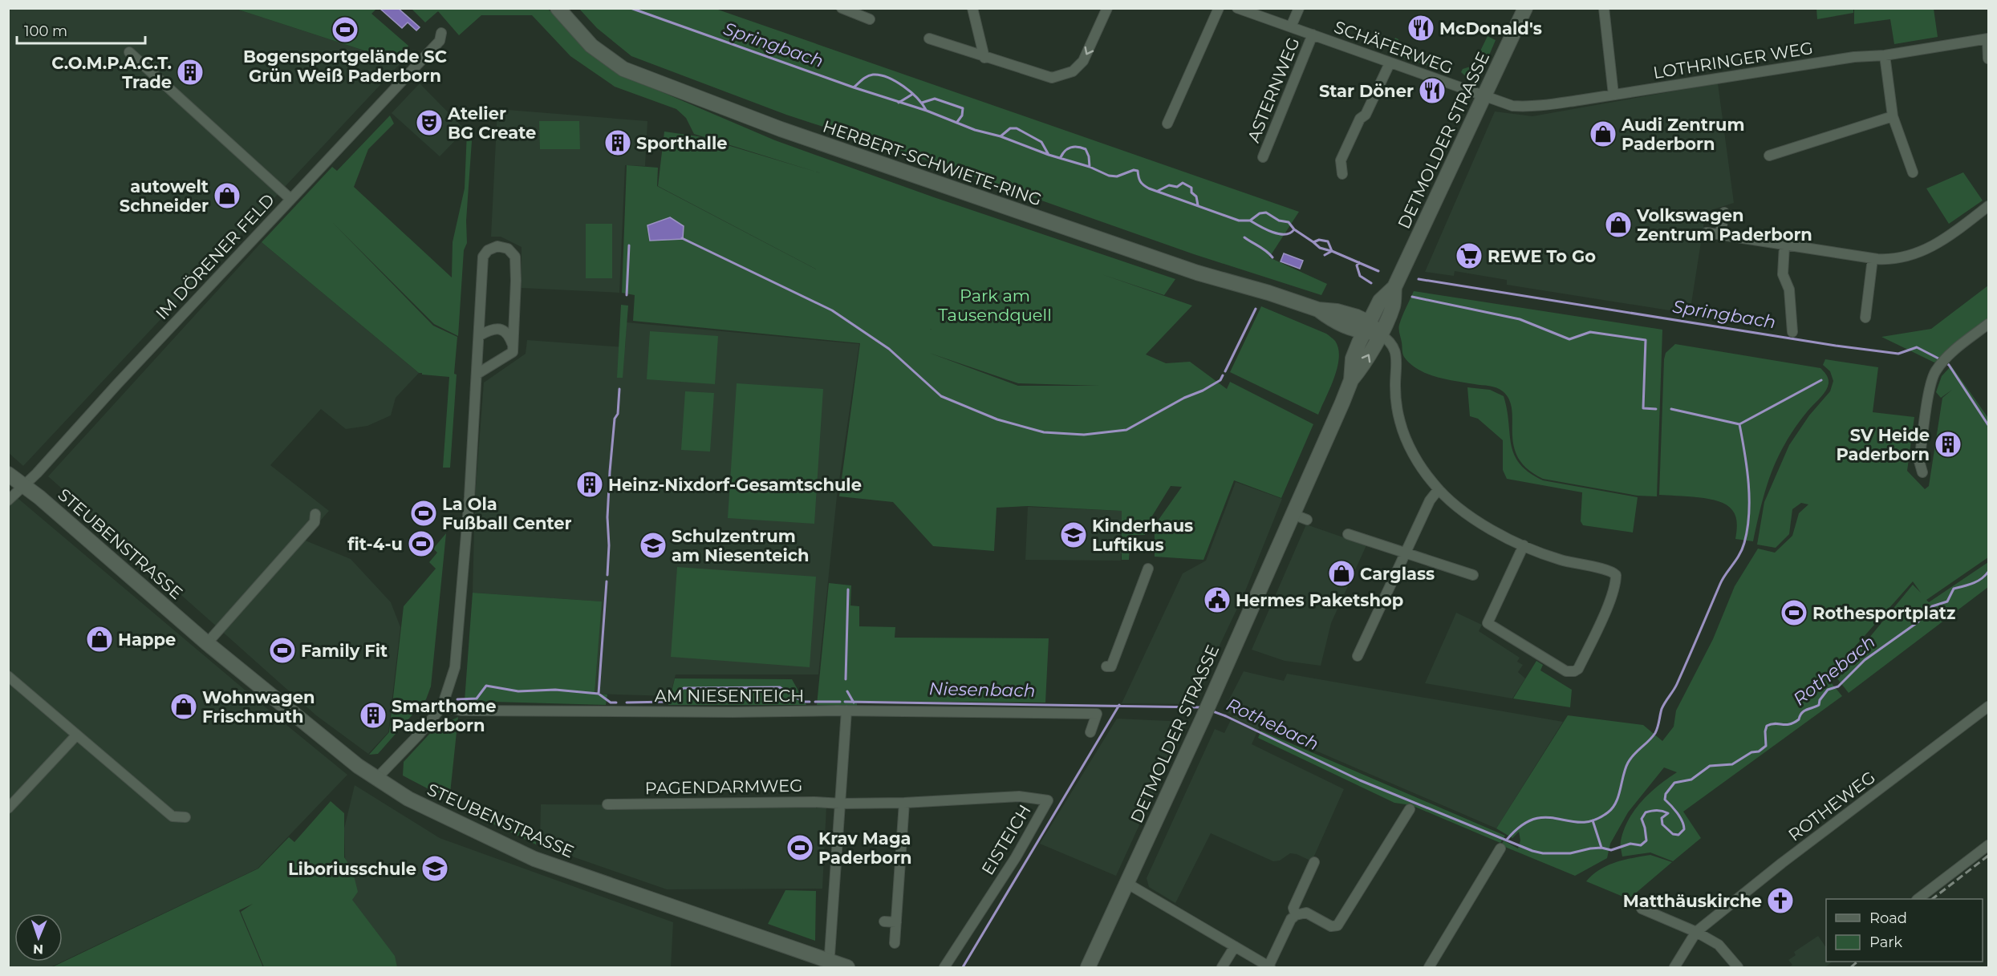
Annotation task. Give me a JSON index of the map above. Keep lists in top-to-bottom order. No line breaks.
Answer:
{"streets":{"main road":["DETMOLDER STRASSE","HERBERT-SCHWIETE-RING","STEUBENSTRASSE"],"street":["SCHÄFERWEG","LOTHRINGER WEG","ASTERNWEG","IM DÖRENER FELD","AM NIESENTEICH","PAGENDARMWEG","ROTHEWEG","EISTEICH"]},"crossings":[["SCHÄFERWEG","LOTHRINGER WEG"],["SCHÄFERWEG","ASTERNWEG"],["SCHÄFERWEG","DETMOLDER STRASSE"],["LOTHRINGER WEG","DETMOLDER STRASSE"],["DETMOLDER STRASSE","HERBERT-SCHWIETE-RING"],["IM DÖRENER FELD","STEUBENSTRASSE"],["PAGENDARMWEG","EISTEICH"]],"water":["Springbach","Rothebach","Niesenbach"],"parks":["Park am Tausendquell"],"places":{"restaurant":["McDonald's","Star Döner"],"sports":["Bogensportgelände SC Grün Weiß Paderborn","La Ola Fußball Center","fit-4-u","Rothesportplatz","Family Fit","Krav Maga Paderborn"],"building":["C.O.M.P.A.C.T. Trade","Sporthalle","SV Heide Paderborn","Heinz-Nixdorf-Gesamtschule","Smarthome Paderborn"],"theatre":["Atelier BG Create"],"shop":["Audi Zentrum Paderborn","autowelt Schneider","Volkswagen Zentrum Paderborn","Carglass","Happe","Wohnwagen Frischmuth"],"supermarket":["REWE To Go"],"school or university":["Kinderhaus Luftikus","Schulzentrum am Niesenteich","Liboriusschule"],"public building":["Hermes Paketshop"],"church":["Matthäuskirche"]},"legend":["Road","Park"],"scale_bar":"100 m","north":"bottom"}
